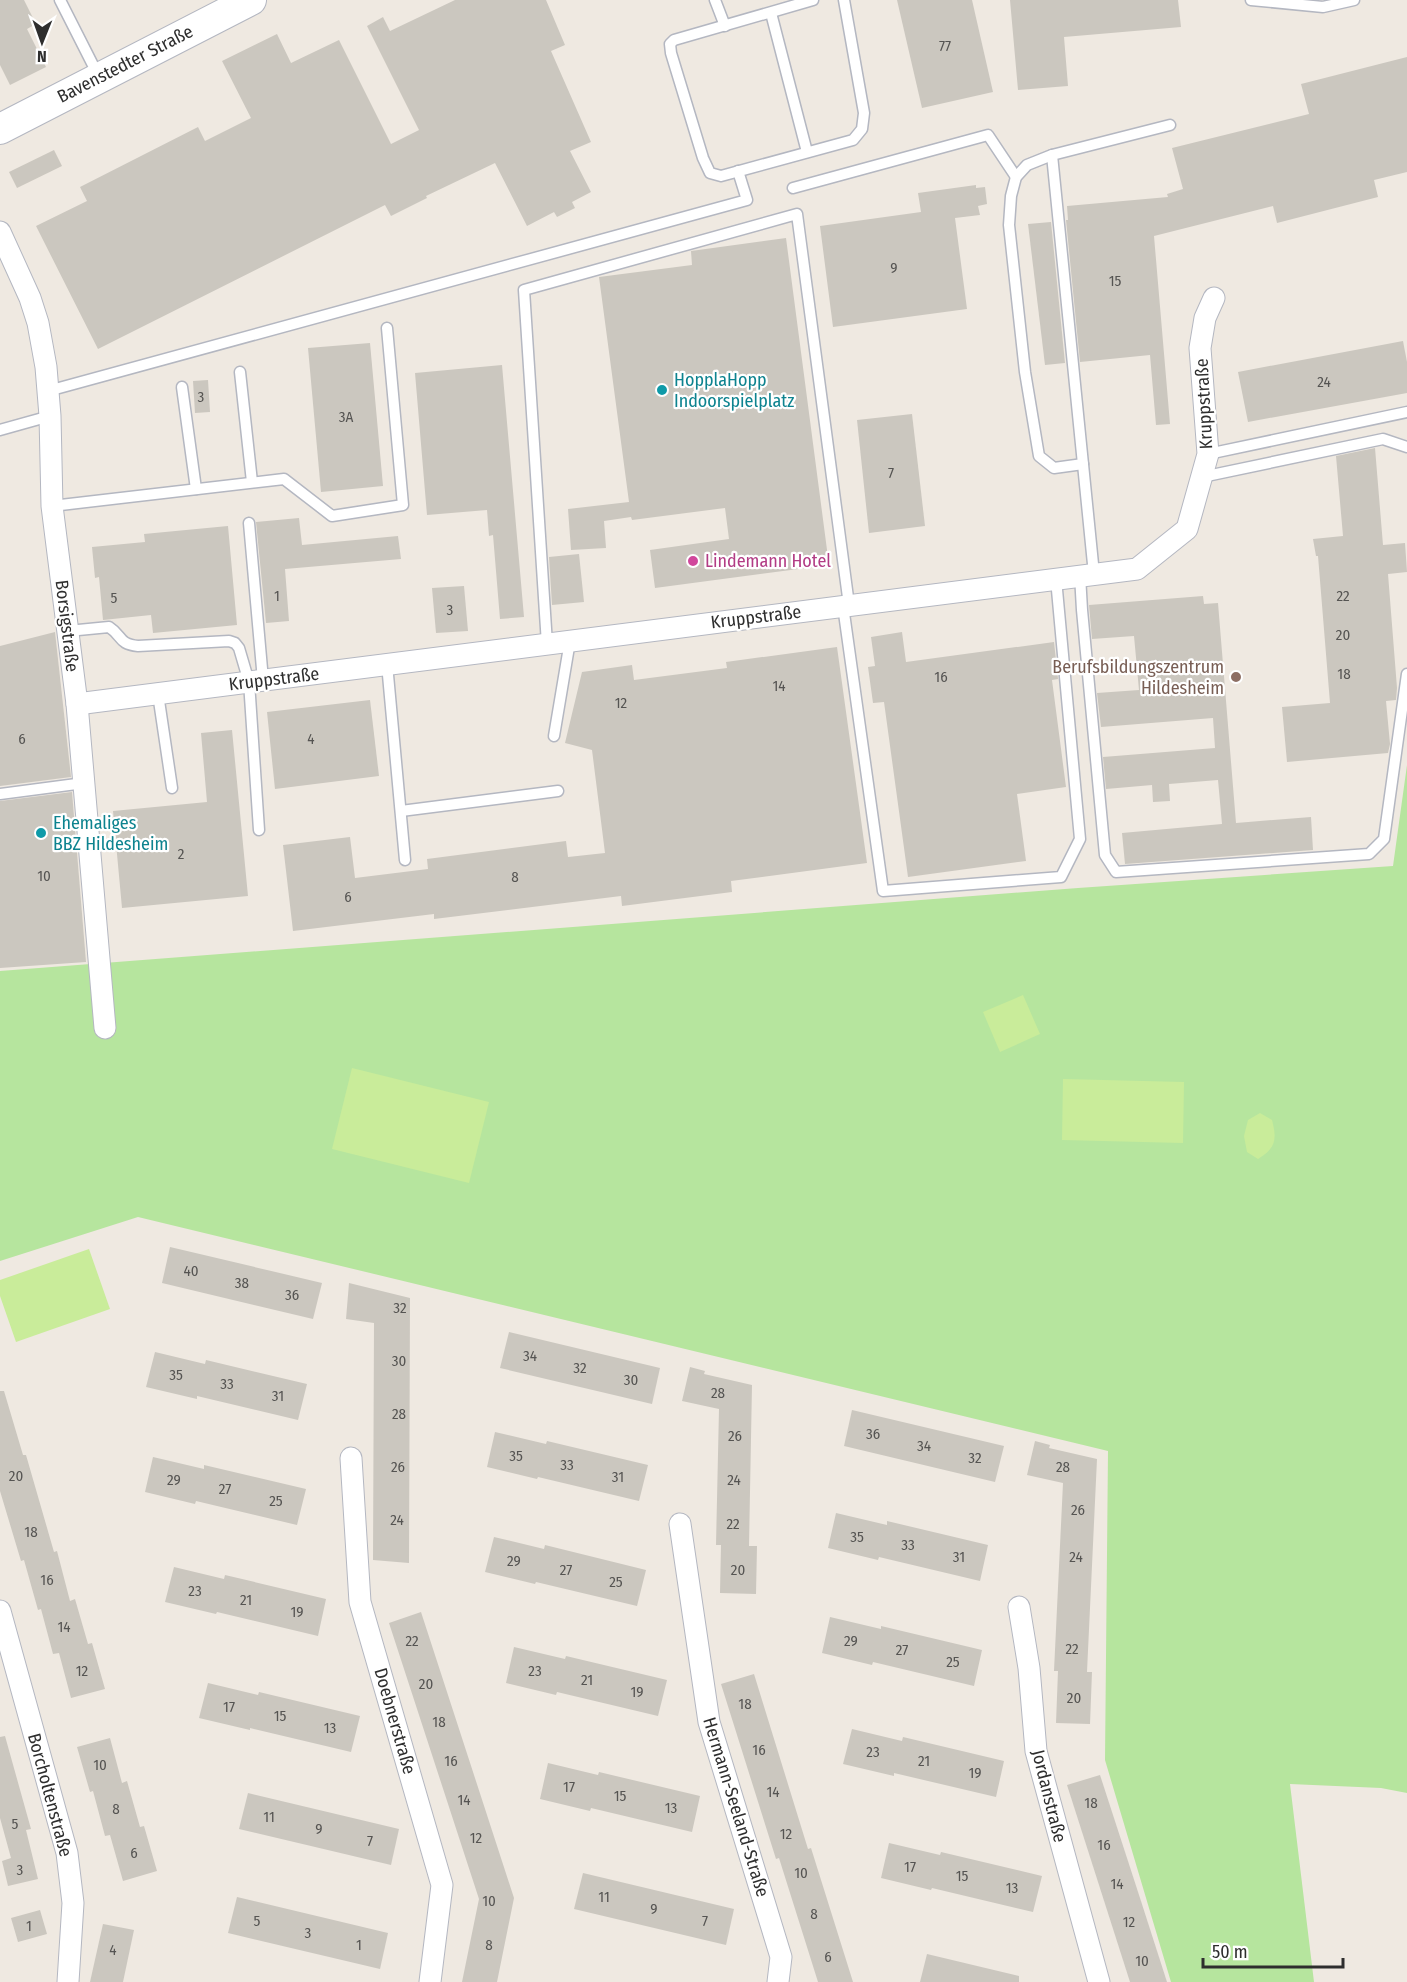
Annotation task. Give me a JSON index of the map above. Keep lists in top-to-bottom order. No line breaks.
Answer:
{"streets":{"street":["Bavenstedter Straße","Kruppstraße","Borsigstraße","Doebnerstraße","Borcholtenstraße","Jordanstraße","Hermann-Seeland-Straße"]},"crossings":[["Kruppstraße","Borsigstraße"]],"places":["HopplaHopp Indoorspielplatz","Lindemann Hotel","Berufsbildungszentrum Hildesheim","Ehemaliges BBZ Hildesheim"],"house_numbers":["77","9","15","24","3","3A","7","1","22","5","3","20","18","16","14","12","6","4","2","10","8","6","40","38","36","32","34","30","32","35","30","33","28","31","28","36","26","34","35","32","33","26","28","20","31","29","24","27","25","26","24","22","18","35","33","31","24","29","27","20","16","25","23","21","19","14","22","29","22","27","25","12","23","21","20","19","20","18","17","15","18","13","16","23","16","21","10","19","17","14","15","14","18","13","8","11","5","9","12","12","7","16","6","17","3","10","15","14","13","11","10","9","8","5","7","12","1","3","1","8","4","6","10"],"scale_bar":"50 m","north":"bottom"}
